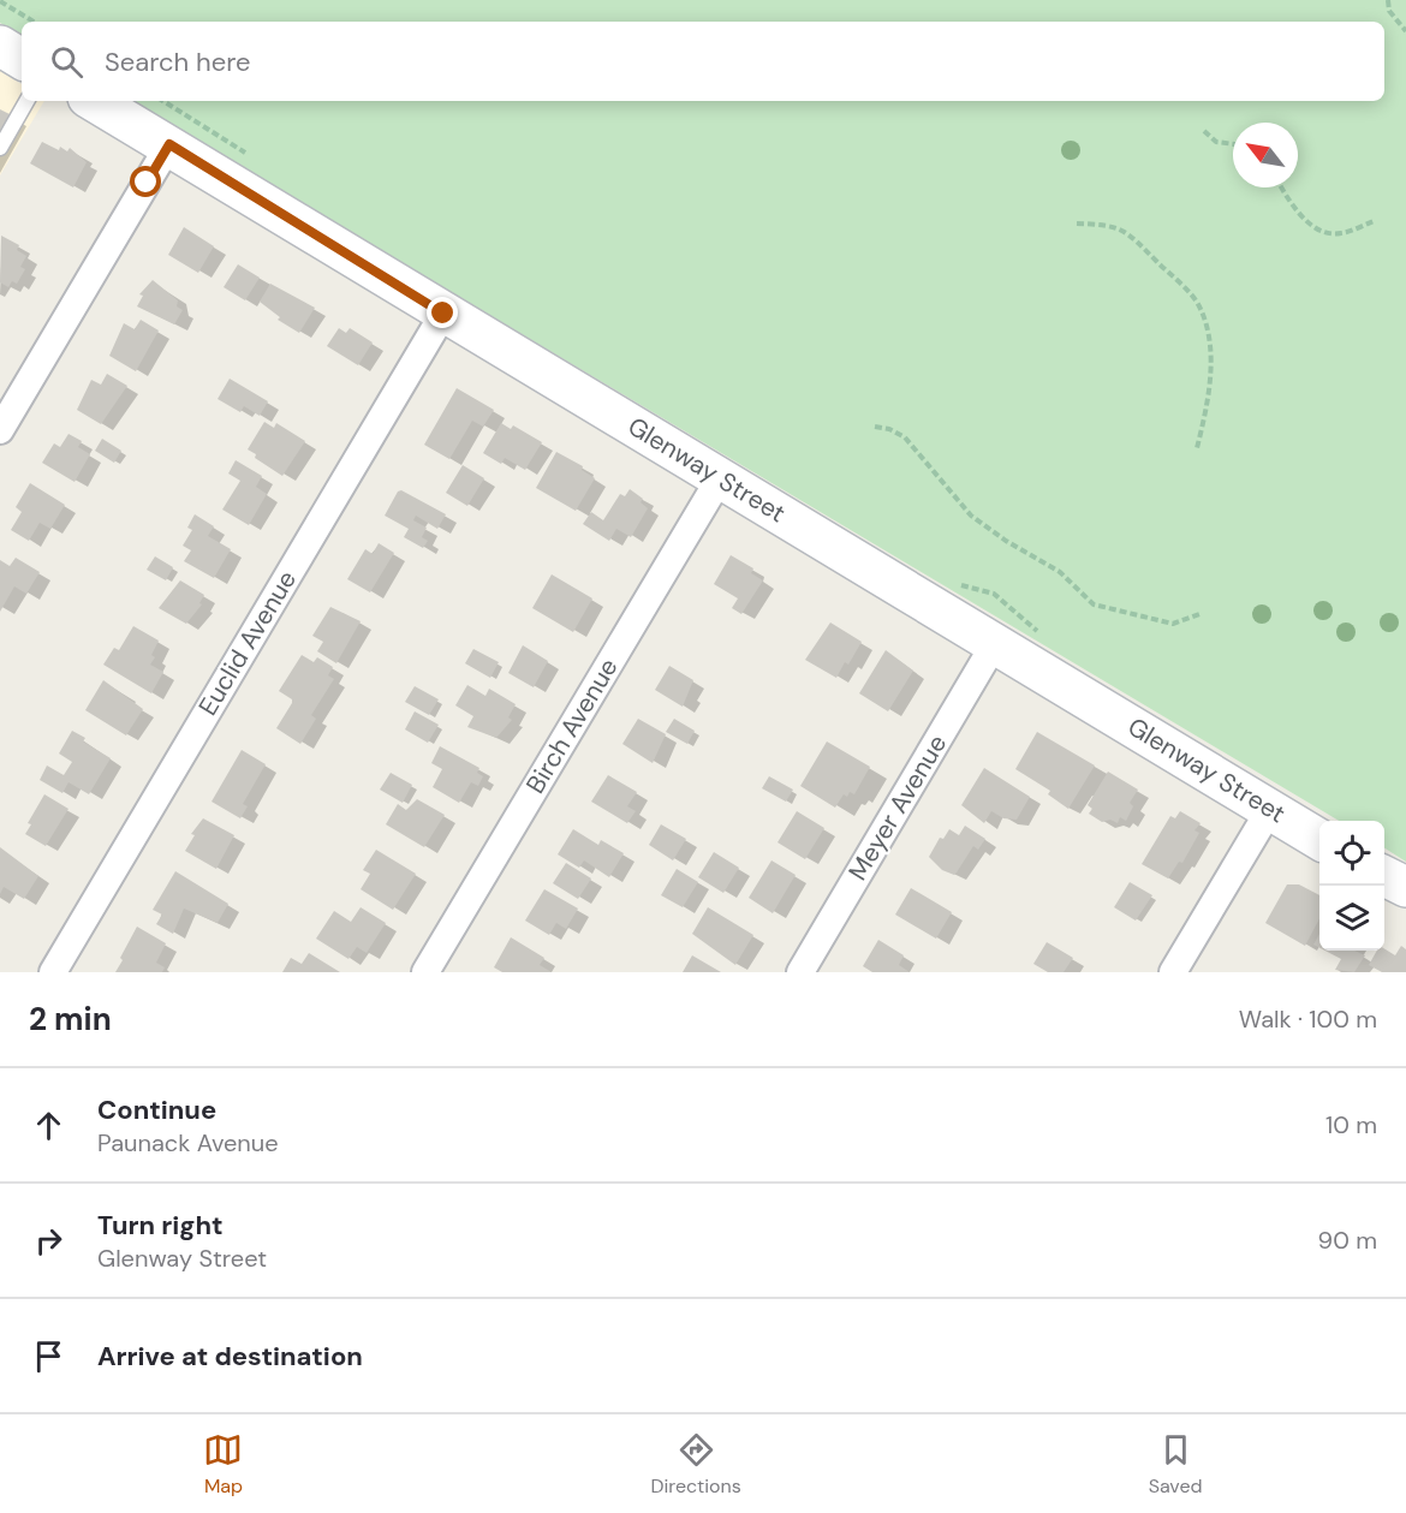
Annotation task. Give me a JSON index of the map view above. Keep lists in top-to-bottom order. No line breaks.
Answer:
{"streets":{"street":["Glenway Street","Euclid Avenue","Birch Avenue","Meyer Avenue"]},"crossings":[["Glenway Street","Euclid Avenue"],["Glenway Street","Birch Avenue"],["Glenway Street","Meyer Avenue"]],"north":"top left","page":{"search":"Search here","heading":["2 min","Walk · 100 m"],"list":[["Continue","Paunack Avenue","10 m"],["Turn right","Glenway Street","90 m"],"Arrive at destination"],"nav":["Map","Directions","Saved"]}}
